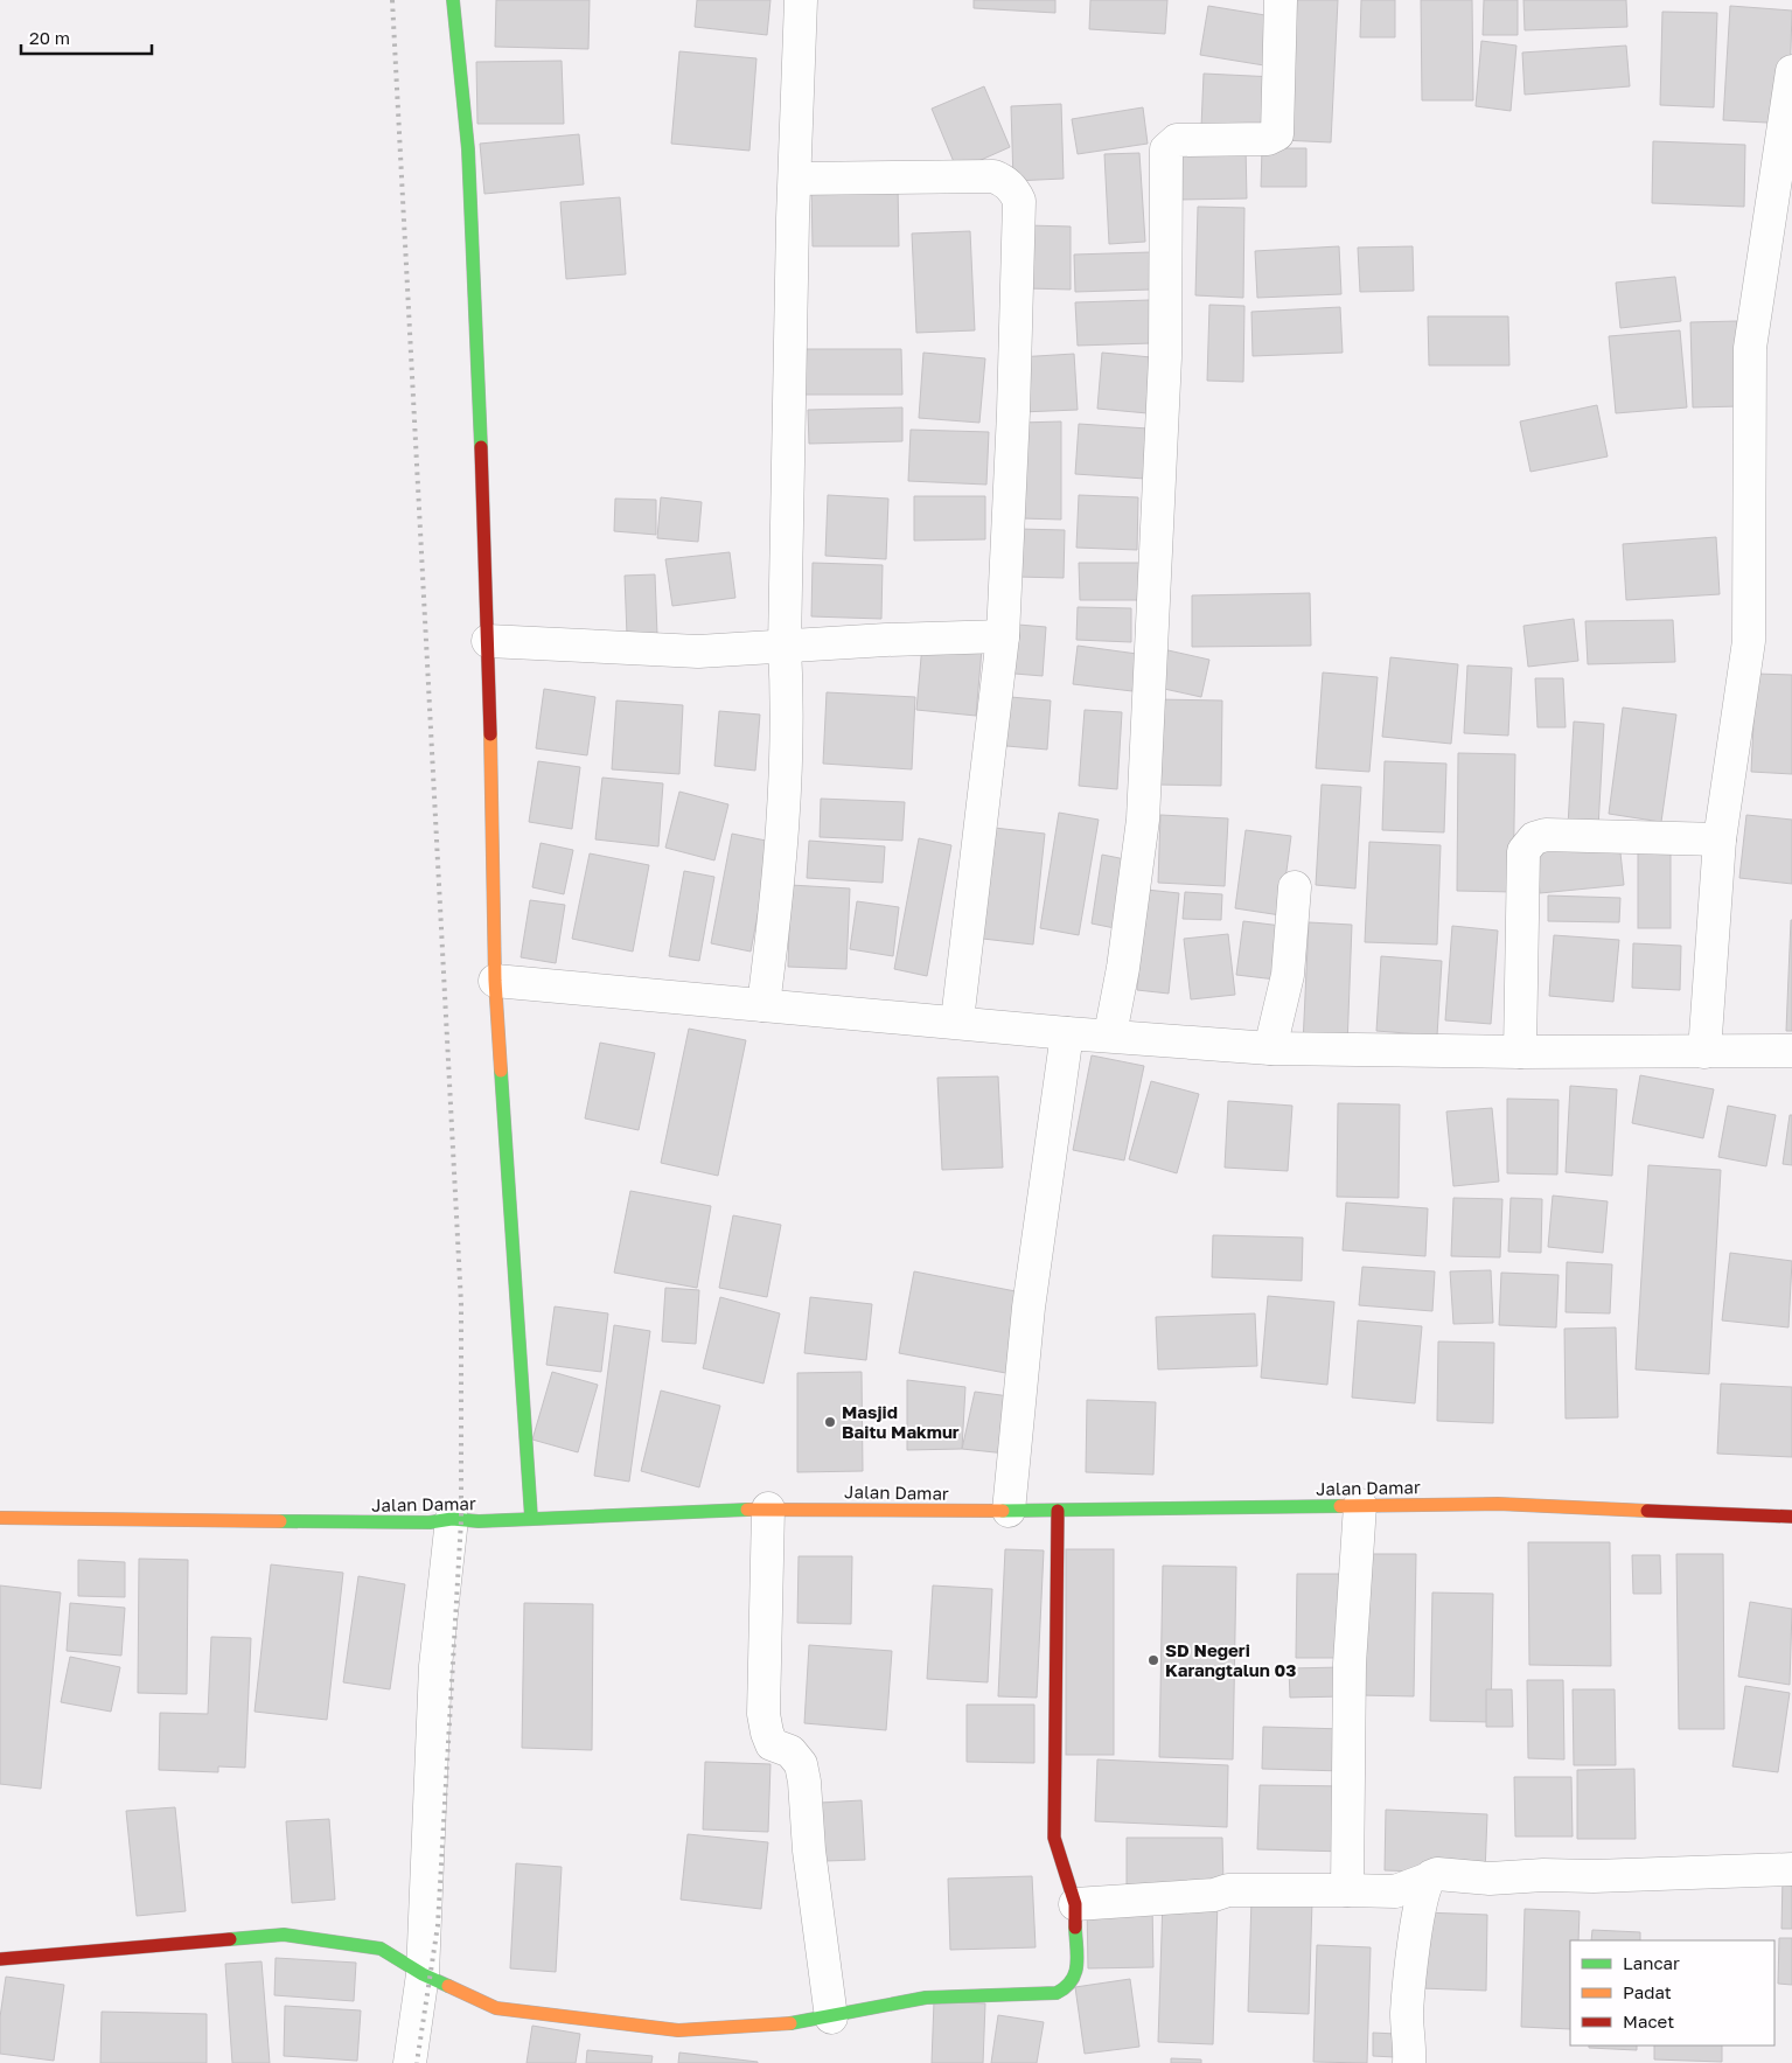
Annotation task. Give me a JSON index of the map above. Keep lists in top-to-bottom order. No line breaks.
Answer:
{"streets":{"street":["Jalan Damar"]},"places":["Masjid Baitu Makmur","SD Negeri Karangtalun 03"],"legend":["Lancar","Padat","Macet"],"scale_bar":"20 m"}
